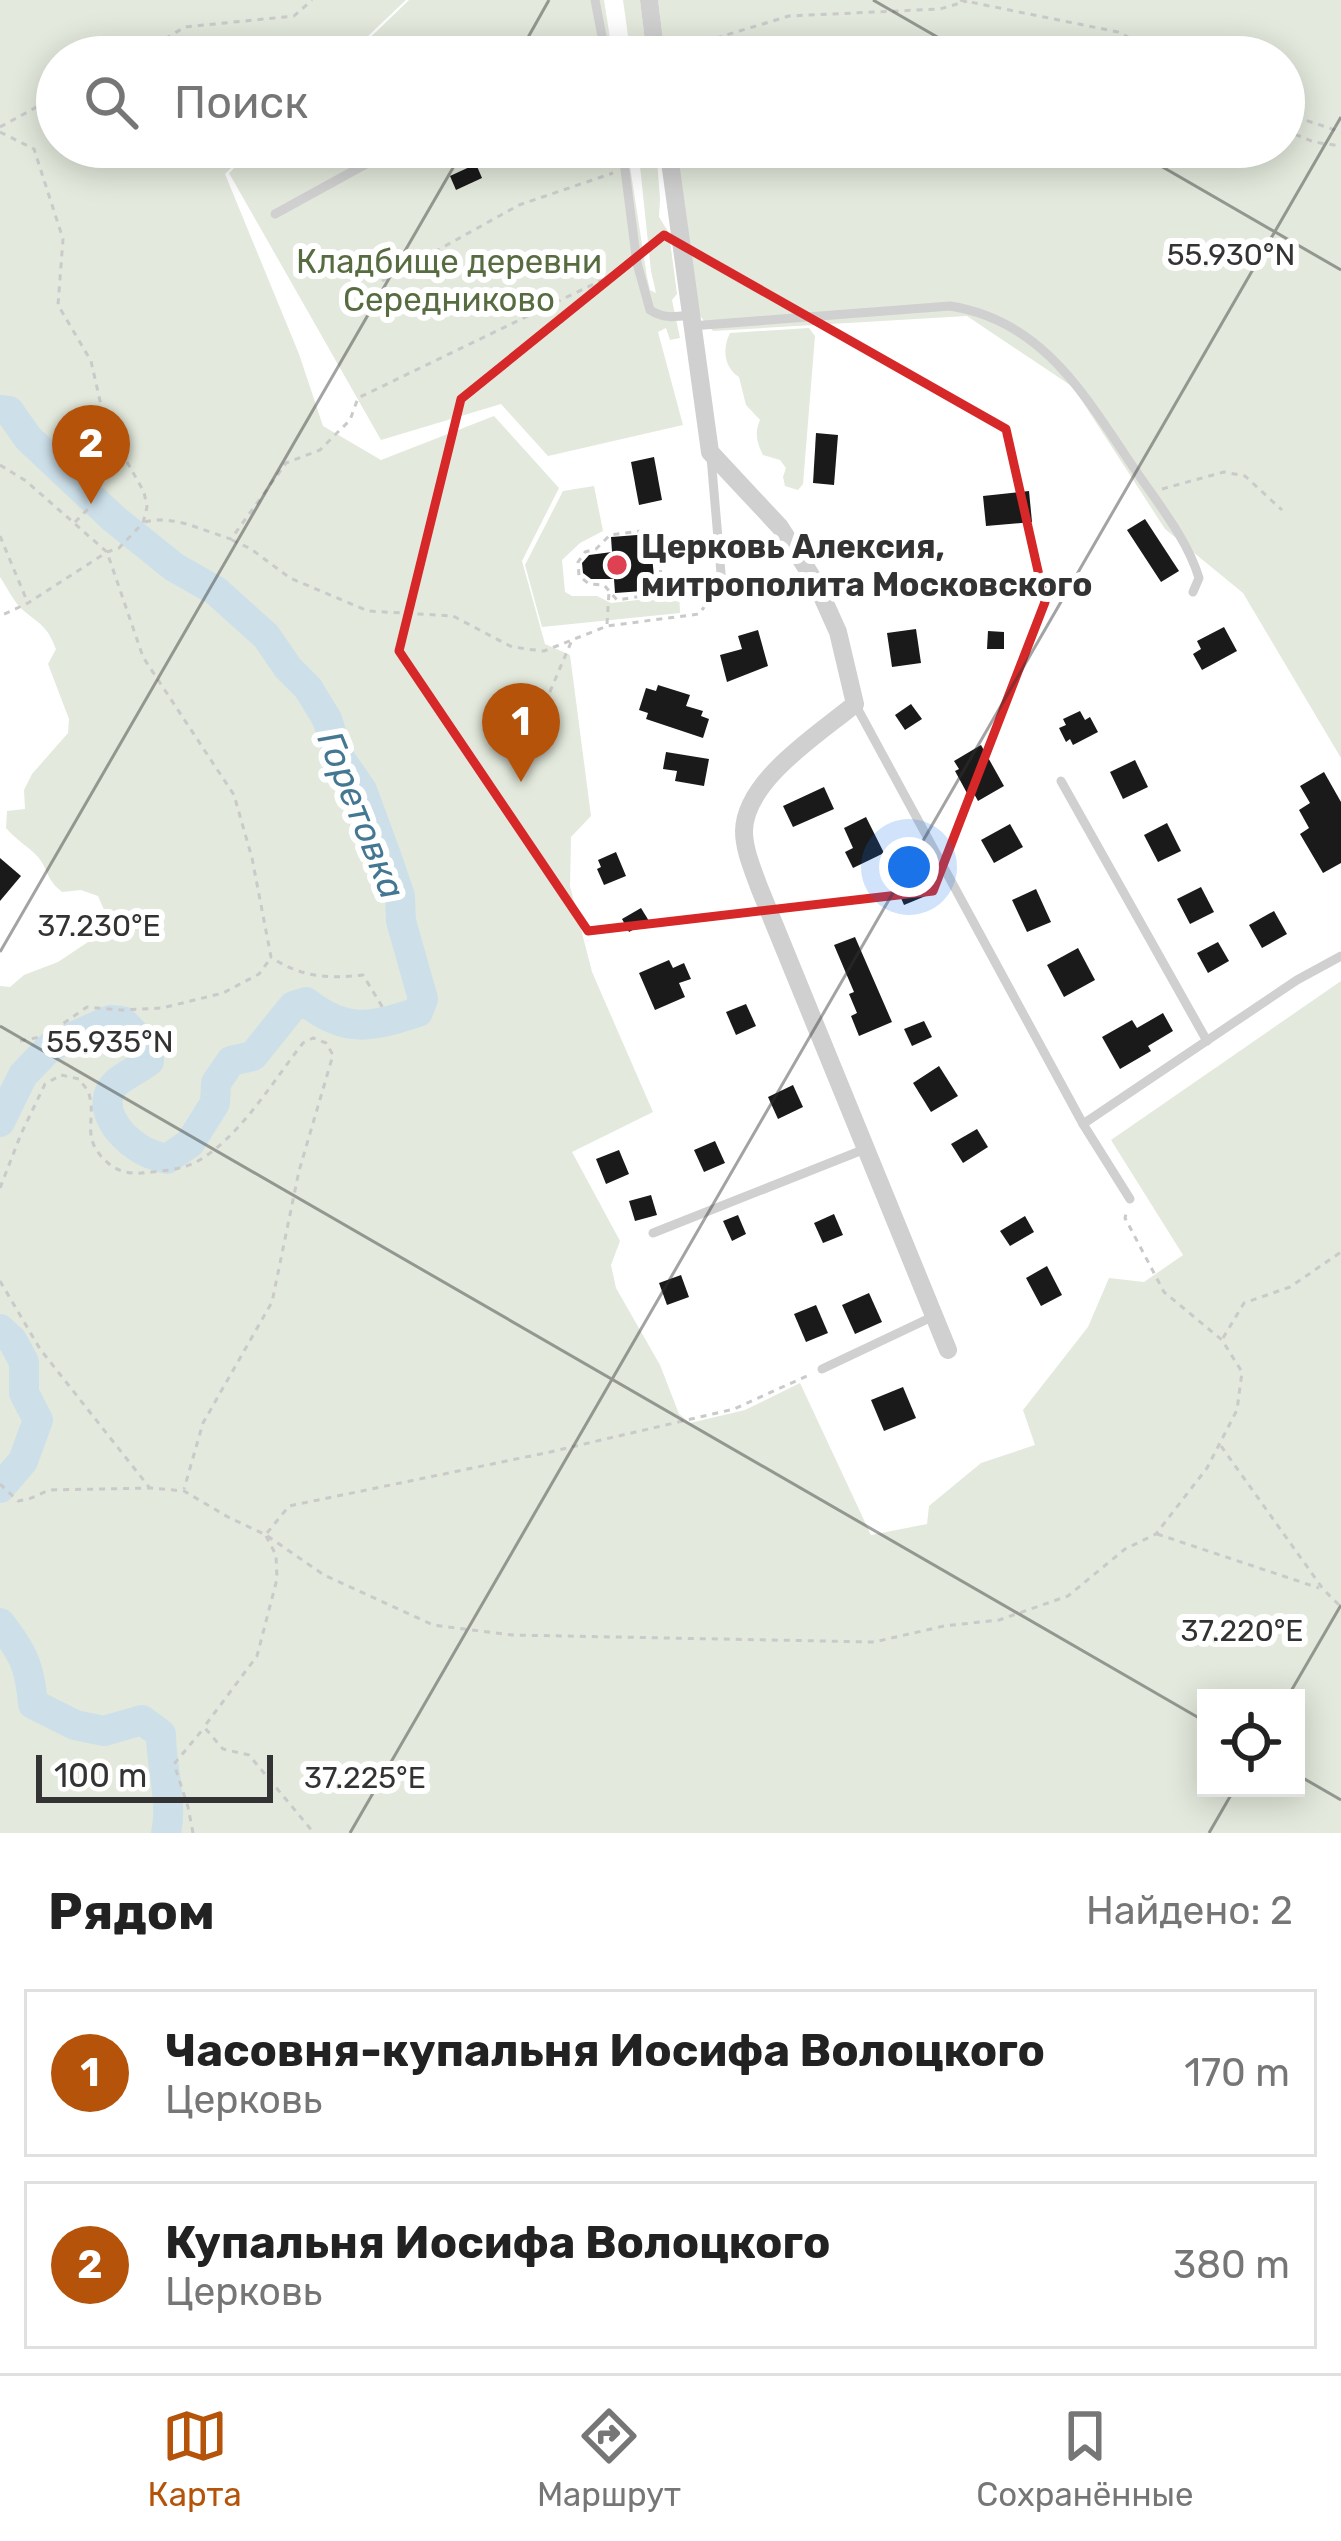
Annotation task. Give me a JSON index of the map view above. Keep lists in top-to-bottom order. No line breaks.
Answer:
{"water":["Горетовка"],"parks":["Кладбище деревни Середниково"],"places":["Церковь Алексия, митрополита Московского"],"scale_bar":"100 m","page":{"search":"Поиск","pins":["2","1"],"scale":"100 m","heading":["Рядом","Найдено: 2"],"list":[{"mark":"1","name":"Часовня-купальня Иосифа Волоцкого","note":"Церковь","value":"170 m"},{"mark":"2","name":"Купальня Иосифа Волоцкого","note":"Церковь","value":"380 m"}],"nav":["Карта","Маршрут","Сохранённые"]},"coordinates":["55.930°N","37.230°E","55.935°N","37.220°E","37.225°E"]}
